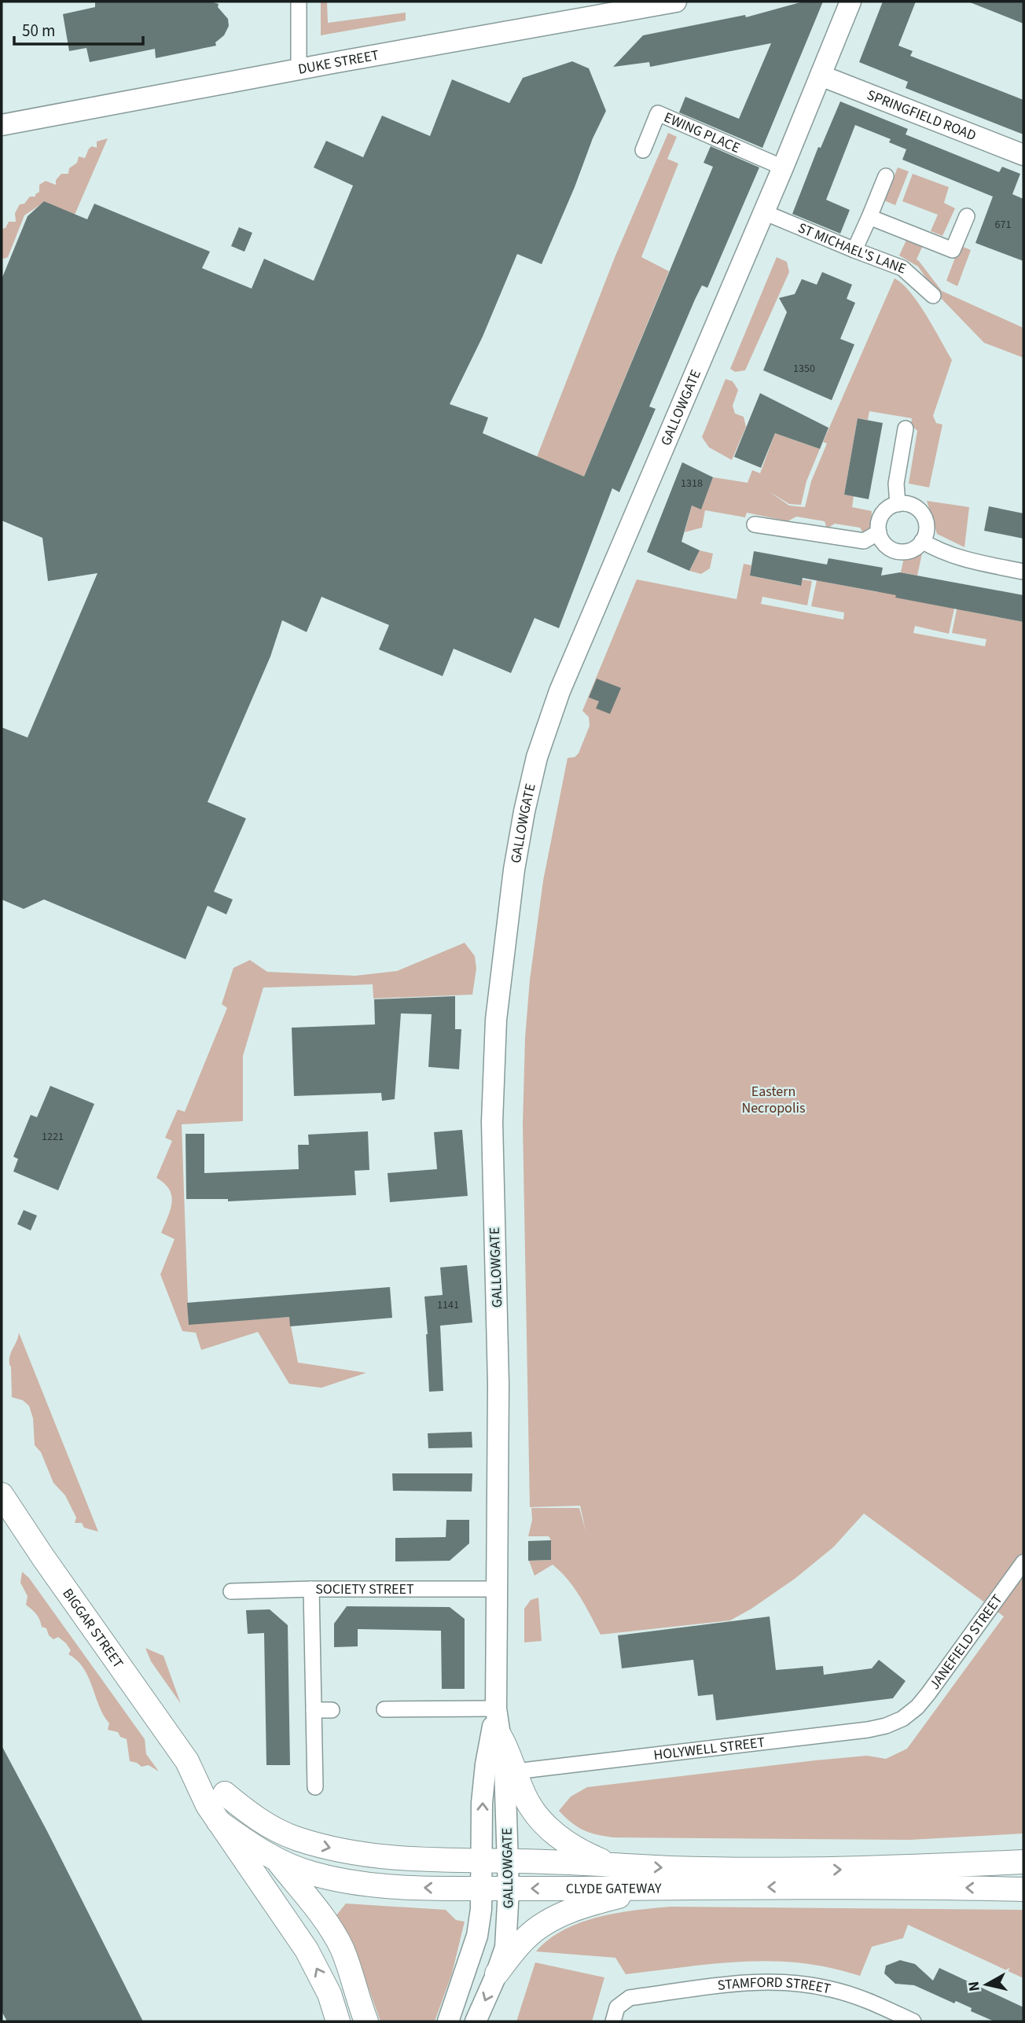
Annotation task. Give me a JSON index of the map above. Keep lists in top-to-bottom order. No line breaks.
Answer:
{"streets":{"main road":["BIGGAR STREET","CLYDE GATEWAY"],"street":["DUKE STREET","SPRINGFIELD ROAD","EWING PLACE","ST MICHAEL'S LANE","GALLOWGATE","SOCIETY STREET","JANEFIELD STREET","HOLYWELL STREET","STAMFORD STREET"]},"crossings":[["SPRINGFIELD ROAD","GALLOWGATE"],["EWING PLACE","GALLOWGATE"],["ST MICHAEL'S LANE","GALLOWGATE"],["GALLOWGATE","SOCIETY STREET"],["GALLOWGATE","CLYDE GATEWAY"],["BIGGAR STREET","CLYDE GATEWAY"],["JANEFIELD STREET","HOLYWELL STREET"]],"parks":["Eastern Necropolis"],"house_numbers":["671","1350","1318","1221","1141"],"scale_bar":"50 m","north":"left"}
